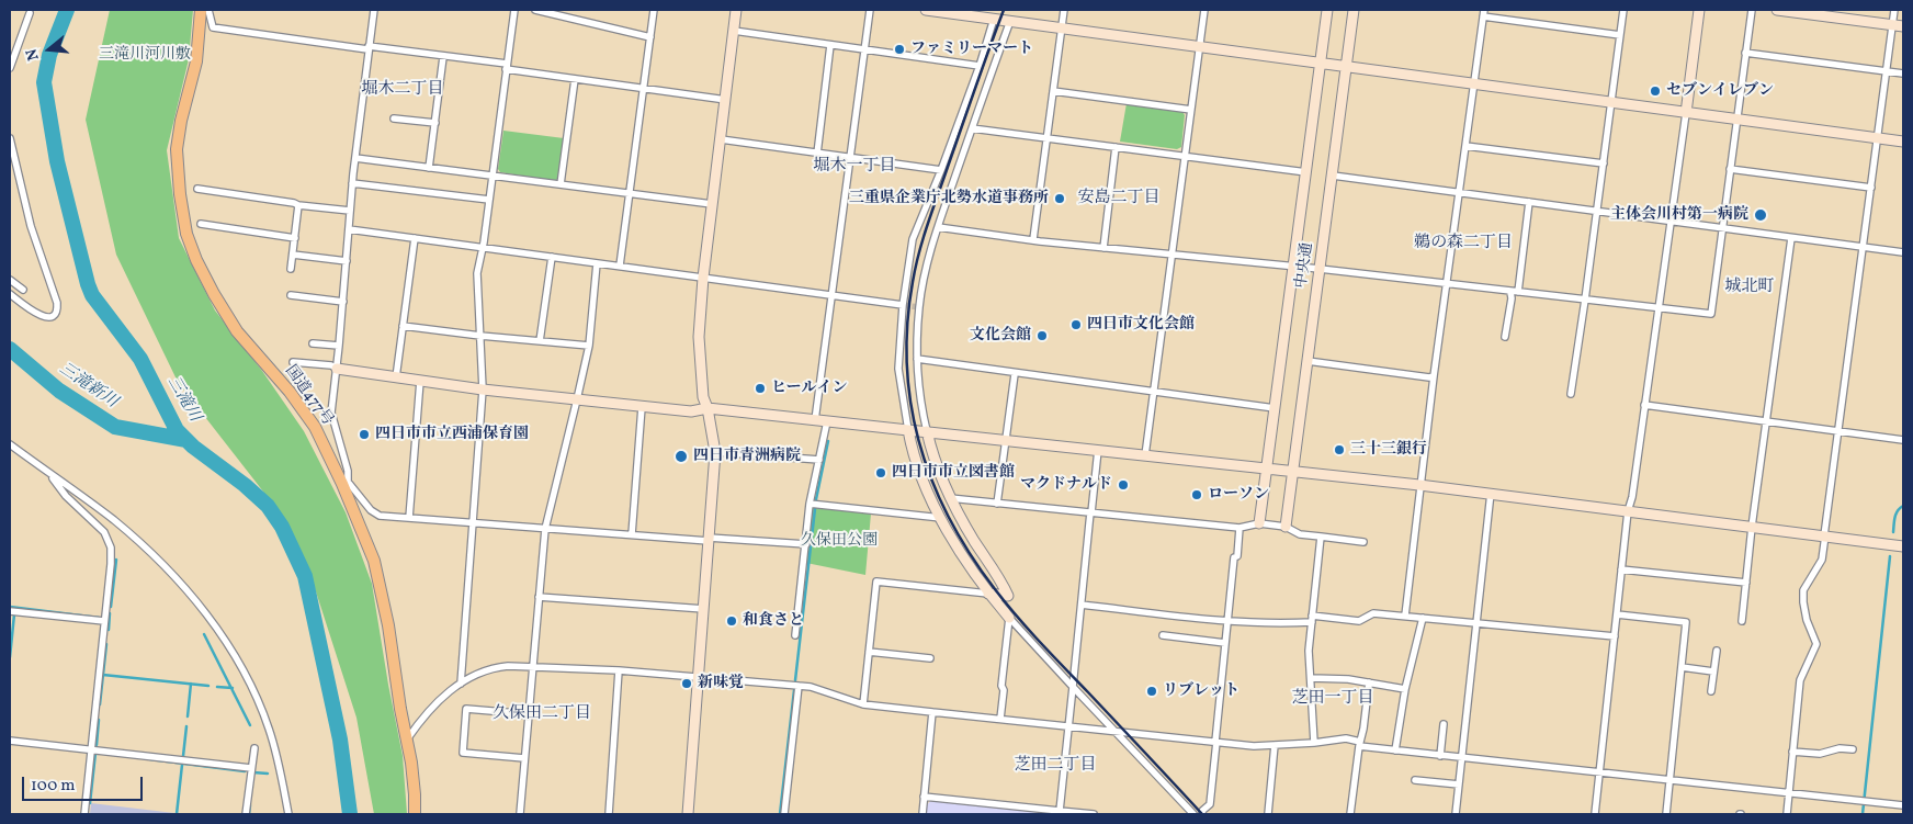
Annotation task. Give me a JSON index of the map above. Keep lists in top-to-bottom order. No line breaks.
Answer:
{"streets":{"highway":["国道477号"],"street":["中央通"]},"districts":["堀木二丁目","堀木一丁目","安島二丁目","鵜の森二丁目","城北町","芝田一丁目","久保田二丁目","芝田二丁目"],"water":["三滝新川","三滝川"],"parks":["三滝川河川敷","久保田公園"],"places":["ファミリーマート","セブンイレブン","三重県企業庁北勢水道事務所","主体会川村第一病院","四日市文化会館","文化会館","ヒールイン","四日市市立西浦保育園","三十三銀行","四日市青洲病院","四日市市立図書館","マクドナルド","ローソン","和食さと","新味覚","リブレット"],"scale_bar":"100 m","north":"left"}
